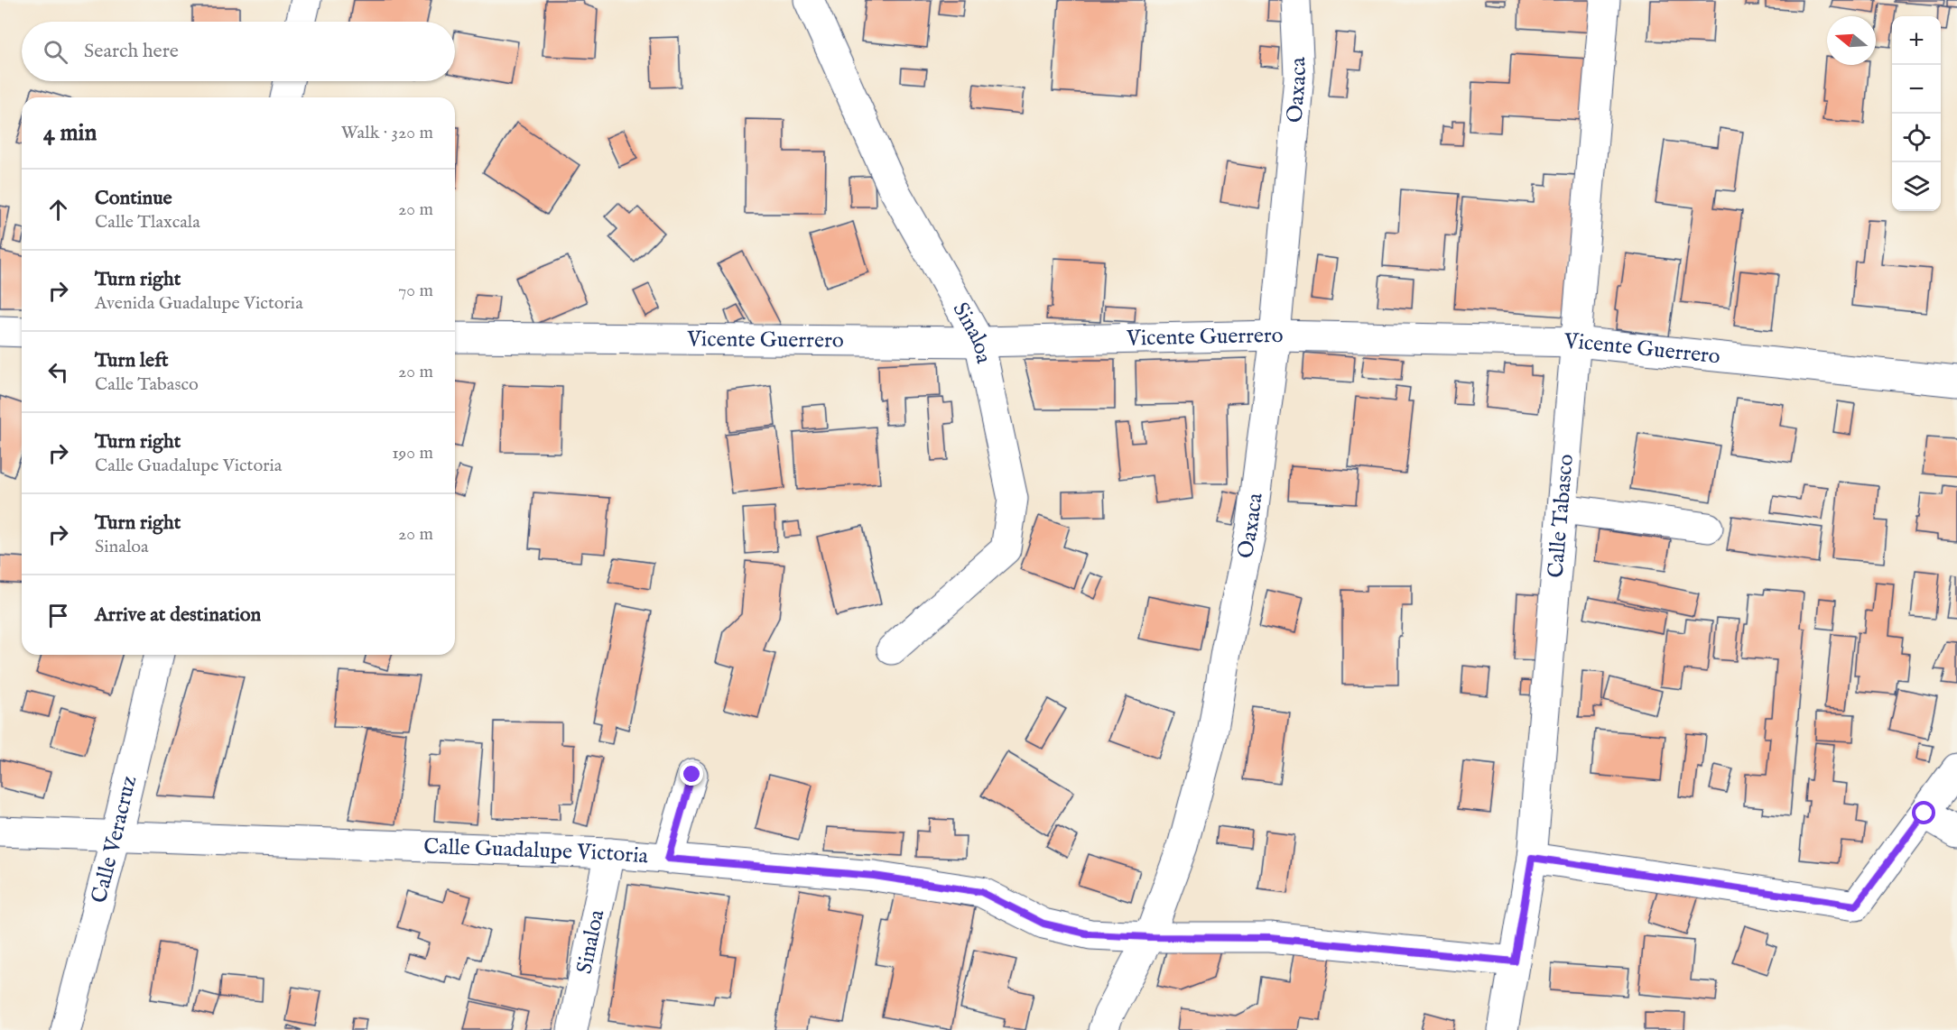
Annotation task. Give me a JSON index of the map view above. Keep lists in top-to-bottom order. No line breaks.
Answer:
{"streets":{"street":["Oaxaca","Sinaloa","Vicente Guerrero","Calle Tabasco","Calle Veracruz","Calle Guadalupe Victoria"]},"crossings":[["Oaxaca","Vicente Guerrero"],["Oaxaca","Calle Guadalupe Victoria"],["Sinaloa","Vicente Guerrero"],["Sinaloa","Calle Guadalupe Victoria"],["Vicente Guerrero","Calle Tabasco"],["Calle Tabasco","Calle Guadalupe Victoria"],["Calle Veracruz","Calle Guadalupe Victoria"]],"north":"left","page":{"map_buttons":["+","−"],"search":"Search here","heading":["4 min","Walk · 320 m"],"list":[["Continue","Calle Tlaxcala","20 m"],["Turn right","Avenida Guadalupe Victoria","70 m"],["Turn left","Calle Tabasco","20 m"],["Turn right","Calle Guadalupe Victoria","190 m"],["Turn right","Sinaloa","20 m"],"Arrive at destination"]}}
